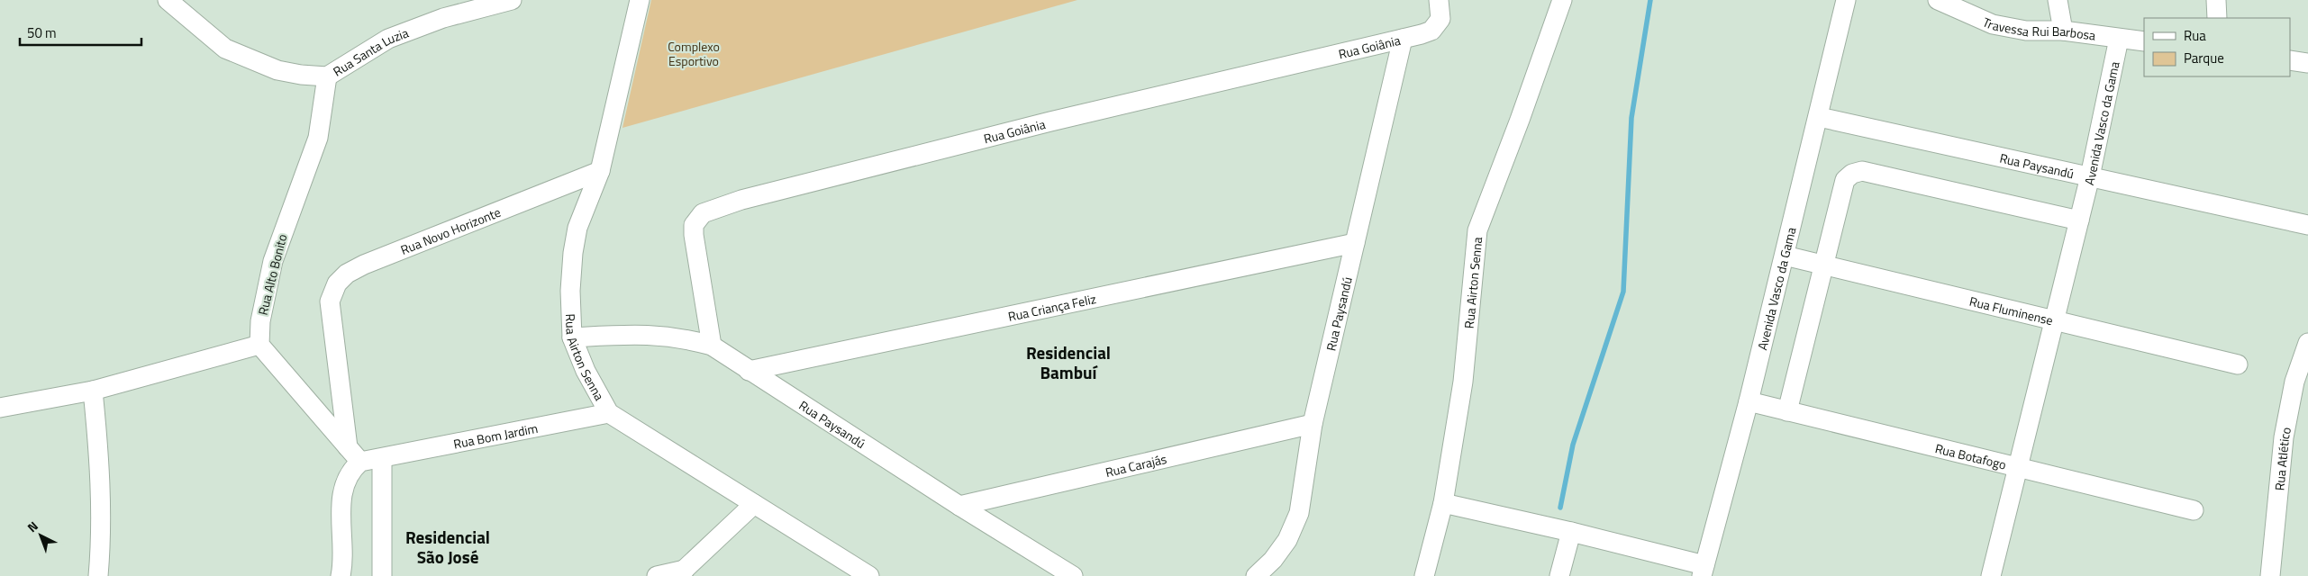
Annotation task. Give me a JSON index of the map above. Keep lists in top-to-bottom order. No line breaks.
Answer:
{"streets":{"street":["Travessa Rui Barbosa","Rua Goiânia","Rua Santa Luzia","Avenida Vasco da Gama","Rua Paysandú","Rua Novo Horizonte","Rua Alto Bonito","Rua Airton Senna","Rua Criança Feliz","Rua Fluminense","Rua Bom Jardim","Rua Botafogo","Rua Atlético","Rua Carajás"]},"crossings":[["Travessa Rui Barbosa","Avenida Vasco da Gama"],["Rua Goiânia","Rua Paysandú"],["Rua Santa Luzia","Rua Alto Bonito"],["Avenida Vasco da Gama","Rua Paysandú"],["Avenida Vasco da Gama","Rua Fluminense"],["Avenida Vasco da Gama","Rua Botafogo"],["Rua Paysandú","Rua Airton Senna"],["Rua Paysandú","Rua Criança Feliz"],["Rua Paysandú","Rua Carajás"],["Rua Novo Horizonte","Rua Airton Senna"],["Rua Airton Senna","Rua Bom Jardim"]],"districts":["Residencial Bambuí","Residencial São José"],"parks":["Complexo Esportivo"],"legend":["Rua","Parque"],"scale_bar":"50 m","north":"top left"}
